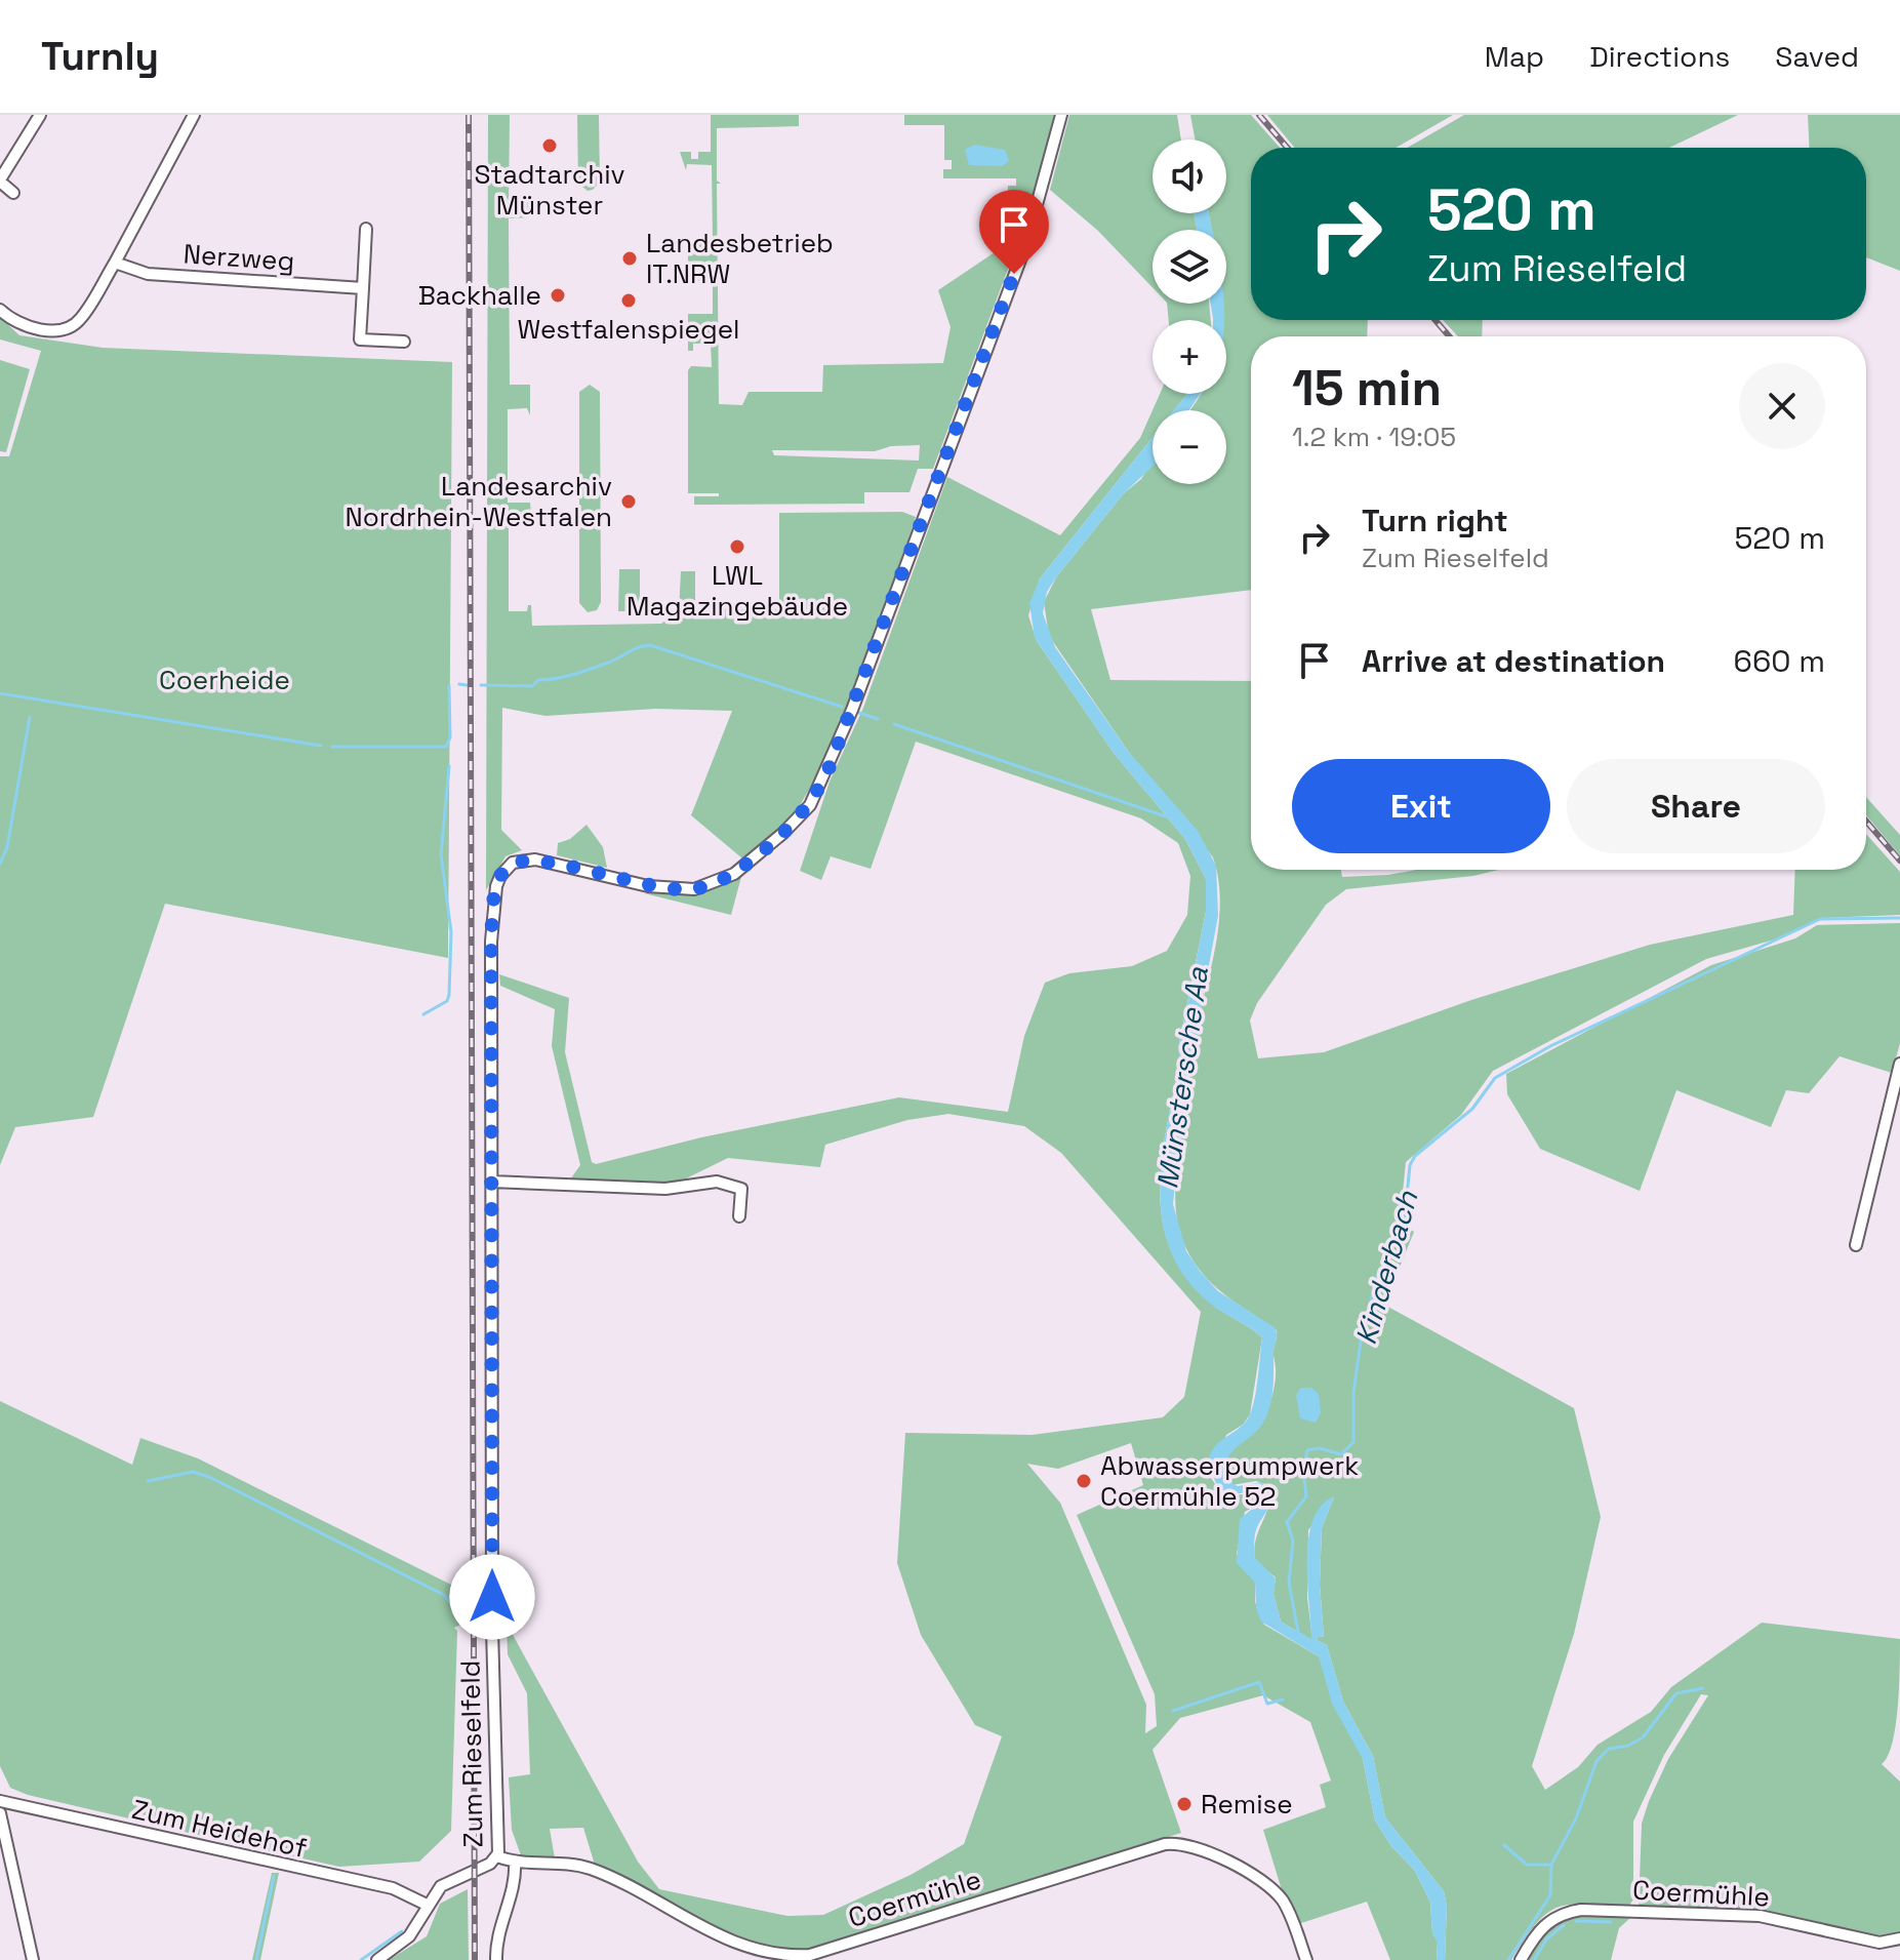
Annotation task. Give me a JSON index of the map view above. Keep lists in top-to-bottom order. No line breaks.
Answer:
{"streets":{"street":["Nerzweg","Zum Rieselfeld","Zum Heidehof","Coermühle"]},"crossings":[["Zum Rieselfeld","Zum Heidehof"],["Zum Rieselfeld","Coermühle"]],"water":["Münstersche Aa","Kinderbach"],"parks":["Coerheide"],"places":["Stadtarchiv Münster","Landesbetrieb IT.NRW","Backhalle","Westfalenspiegel","Landesarchiv Nordrhein-Westfalen","LWL Magazingebäude","Abwasserpumpwerk Coermühle 52","Remise"],"page":{"header":"Turnly","nav":["Map","Directions","Saved"],"map_buttons":["+","−"],"turn":["520 m","Zum Rieselfeld"],"heading":["15 min","1.2 km · 19:05"],"list":[{"name":"Turn right","note":"Zum Rieselfeld","value":"520 m"},{"name":"Arrive at destination","value":"660 m"}],"buttons":["Exit","Share"]}}
